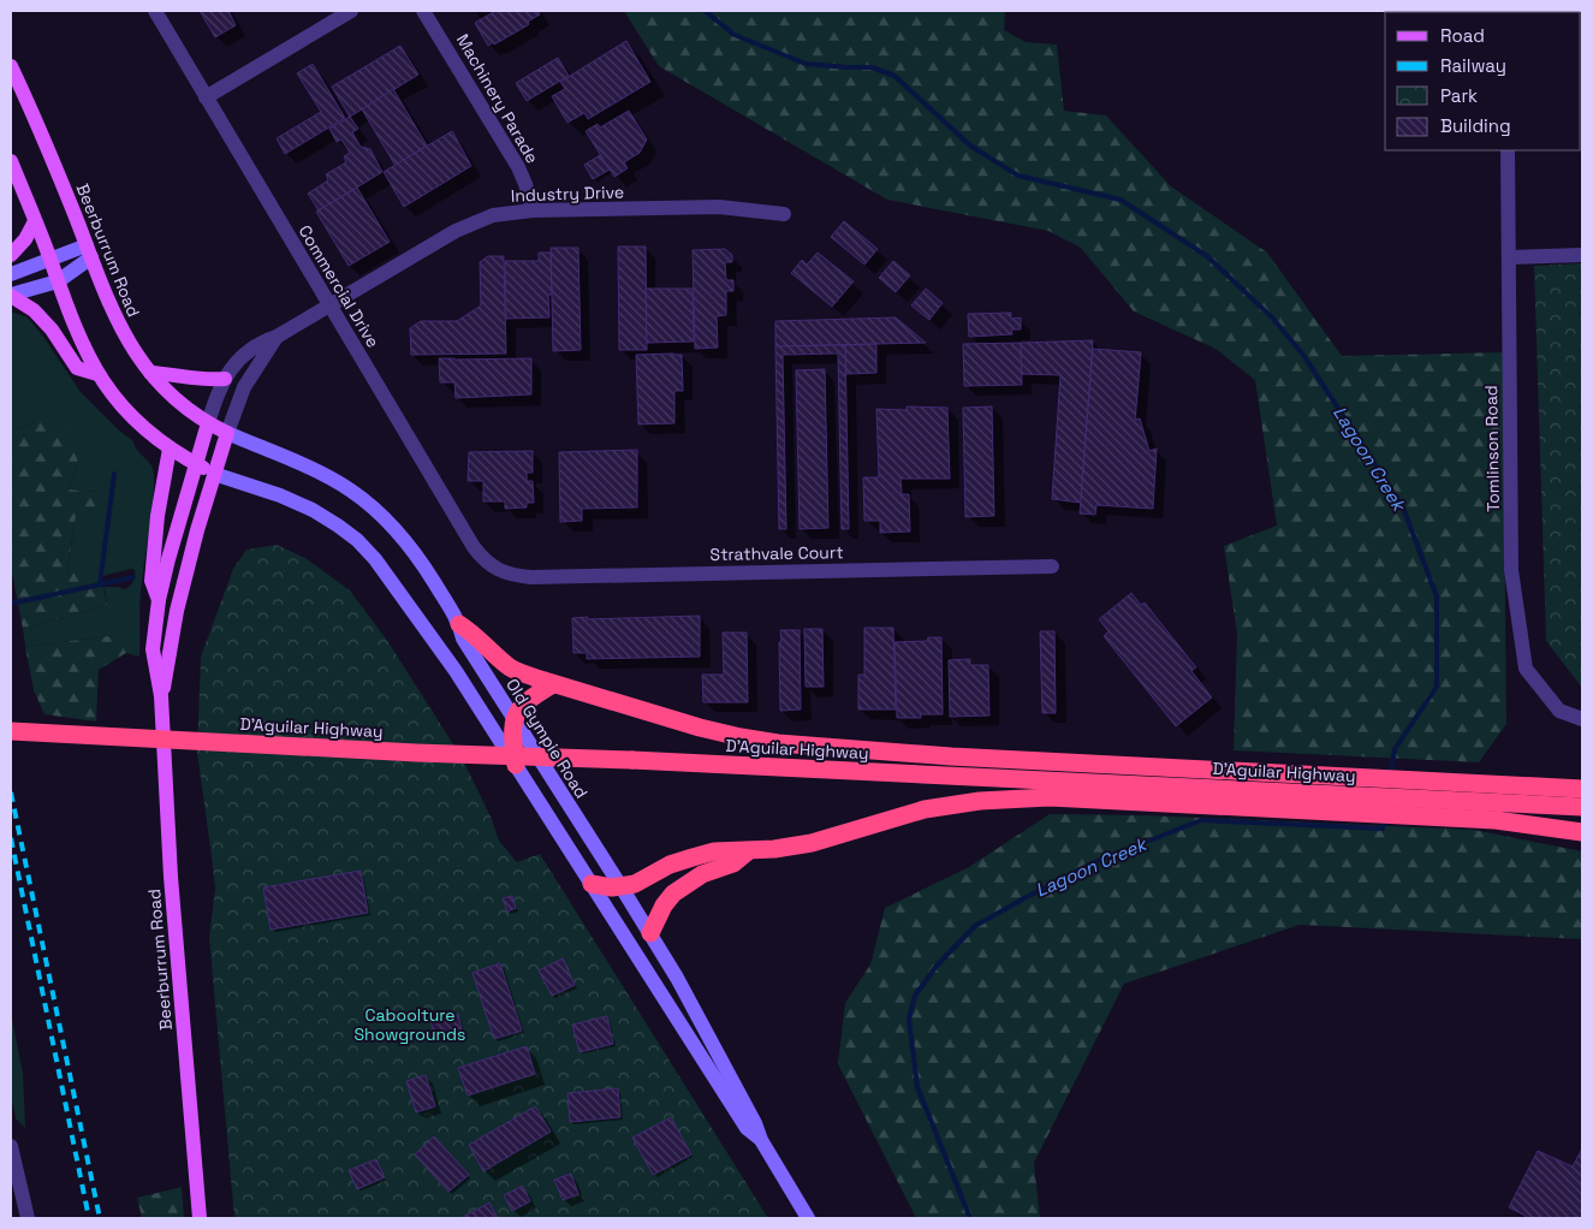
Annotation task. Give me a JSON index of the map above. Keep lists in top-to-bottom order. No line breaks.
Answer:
{"streets":{"highway":["D'Aguilar Highway"],"main road":["Beerburrum Road","Old Gympie Road"],"street":["Machinery Parade","Industry Drive","Commercial Drive","Tomlinson Road","Strathvale Court"]},"crossings":[["Machinery Parade","Industry Drive"],["Industry Drive","Beerburrum Road"],["Industry Drive","Commercial Drive"],["Industry Drive","Old Gympie Road"],["Beerburrum Road","Old Gympie Road"],["Commercial Drive","Strathvale Court"]],"water":["Lagoon Creek"],"parks":["Caboolture Showgrounds"],"legend":["Road","Railway","Park","Building"]}
